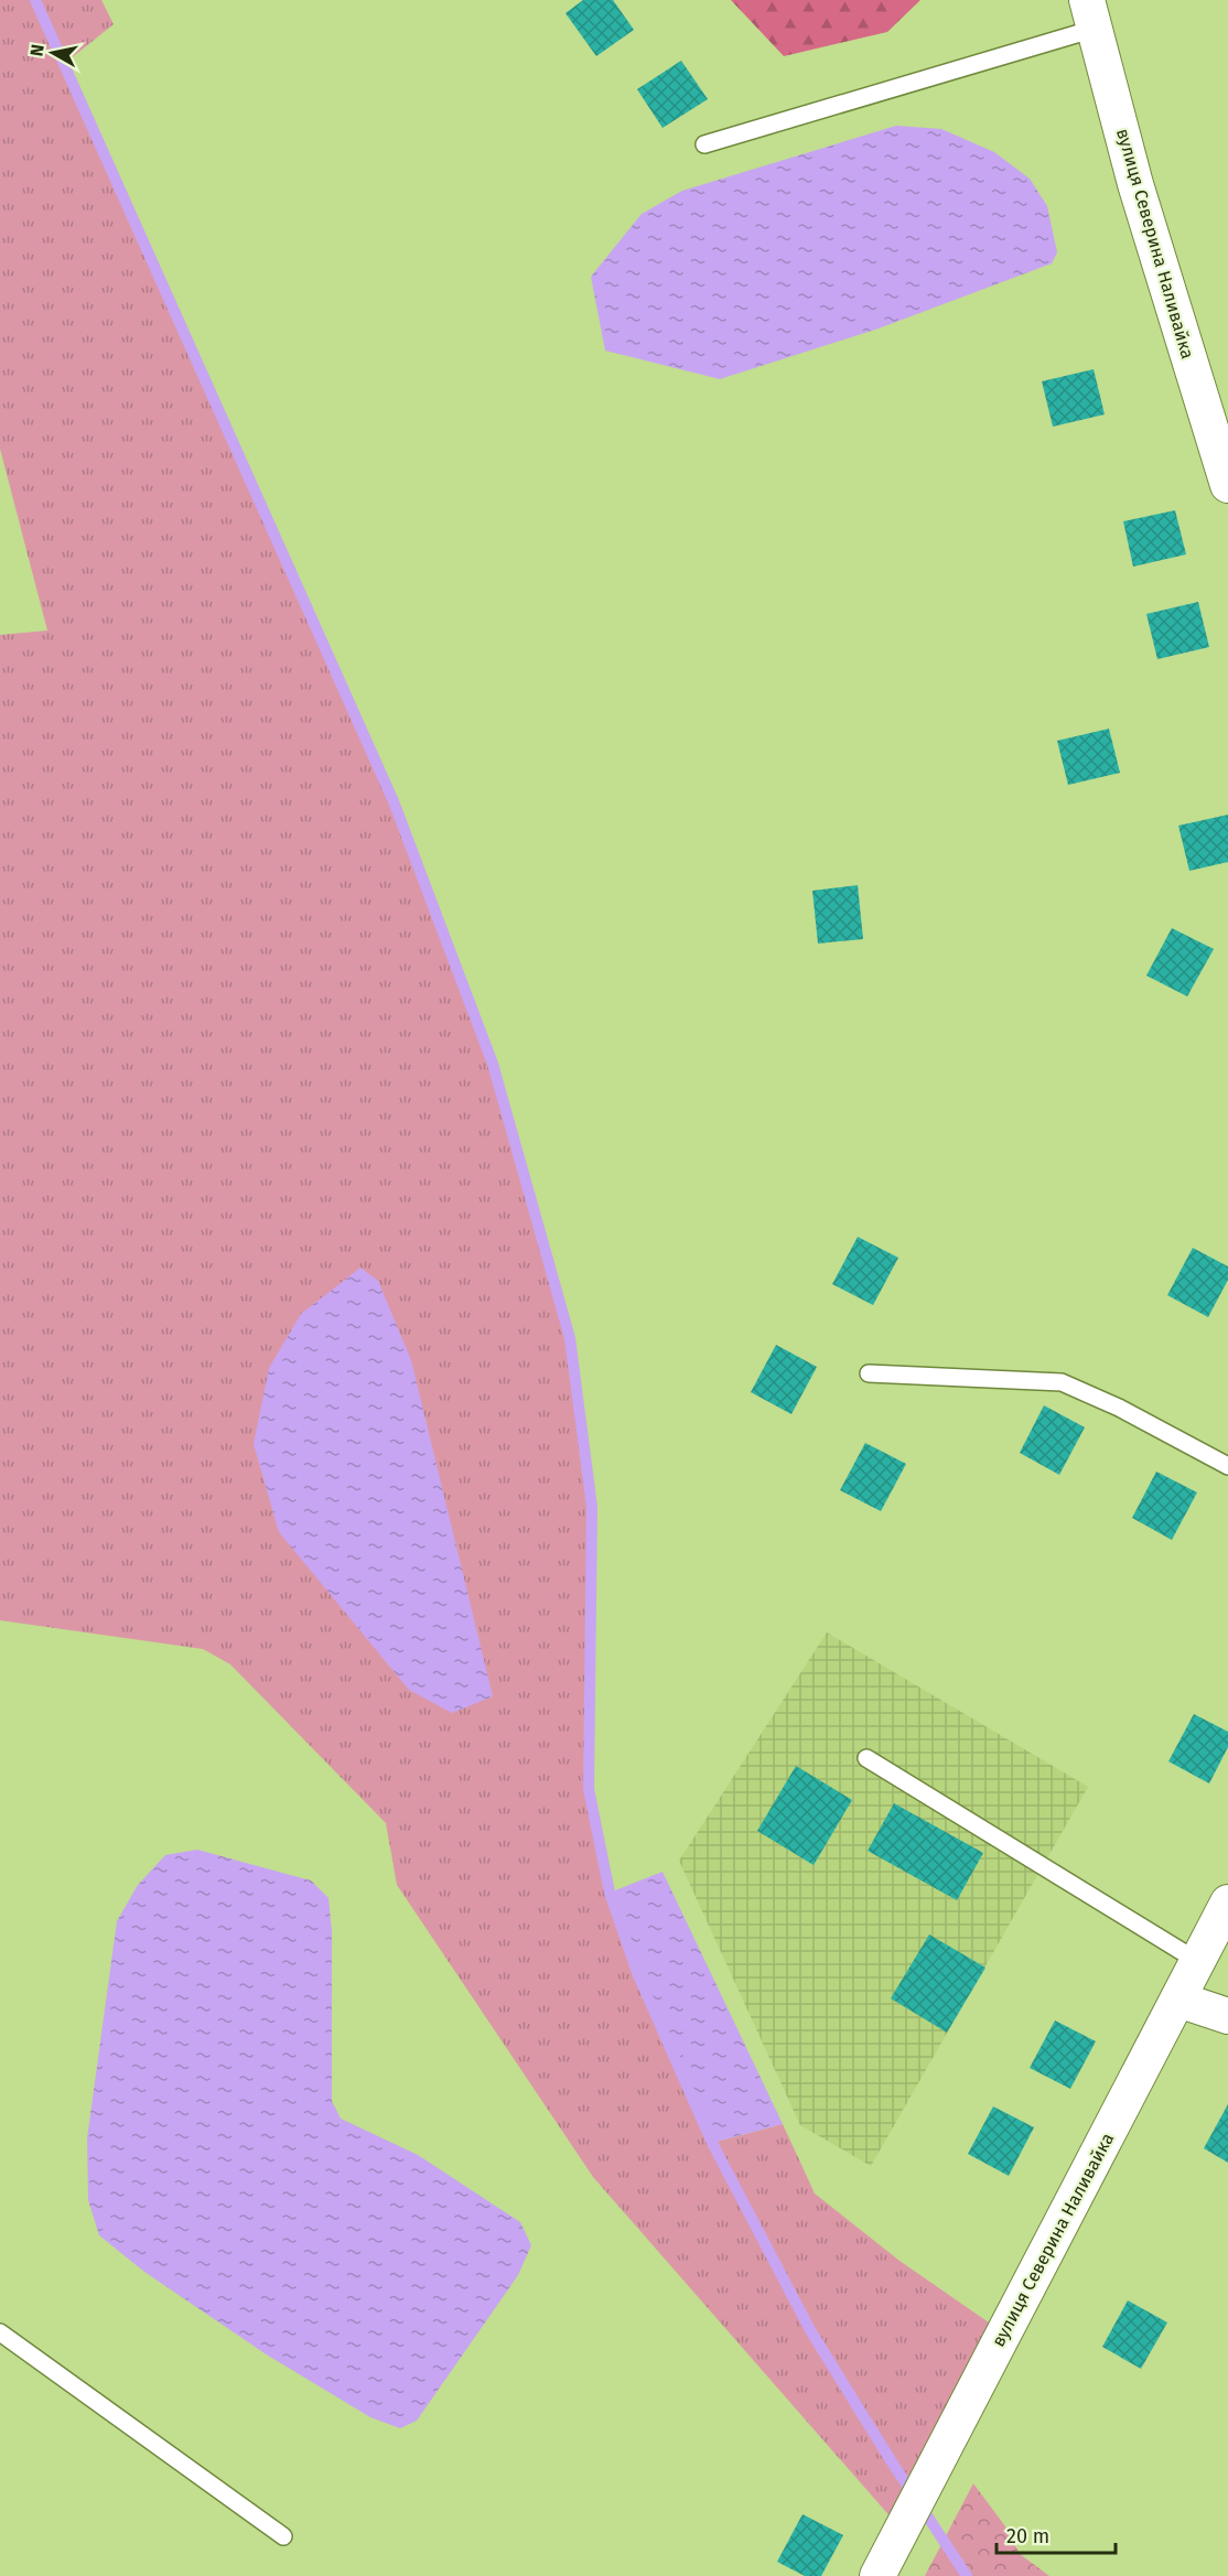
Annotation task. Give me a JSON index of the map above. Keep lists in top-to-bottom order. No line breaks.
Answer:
{"streets":{"street":["вулиця Северина Наливайка"]},"scale_bar":"20 m","north":"left"}
